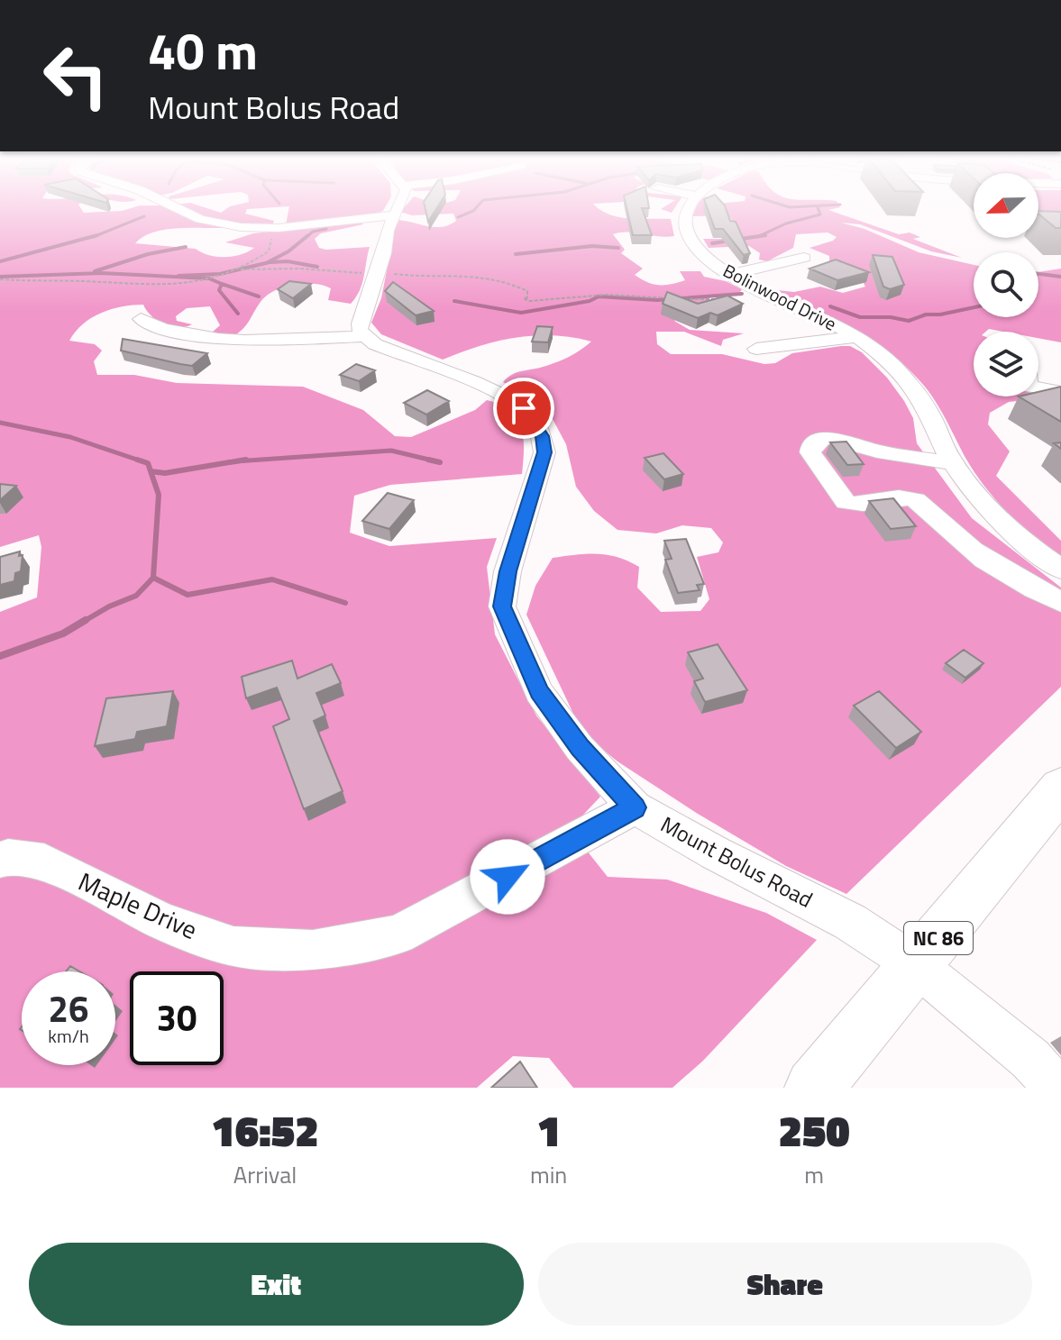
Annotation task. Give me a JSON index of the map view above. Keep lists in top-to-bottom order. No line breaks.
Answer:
{"streets":{"main road":["NC 86"],"street":["Bolinwood Drive","Mount Bolus Road","Maple Drive"]},"crossings":[["Mount Bolus Road","Maple Drive"],["Mount Bolus Road","NC 86"]],"north":"left","page":{"turn":["40 m","Mount Bolus Road"],"speed":"26 km/h","limit":"30","eta":["16:52","Arrival","1","min","250","m"],"buttons":["Exit","Share"]}}
